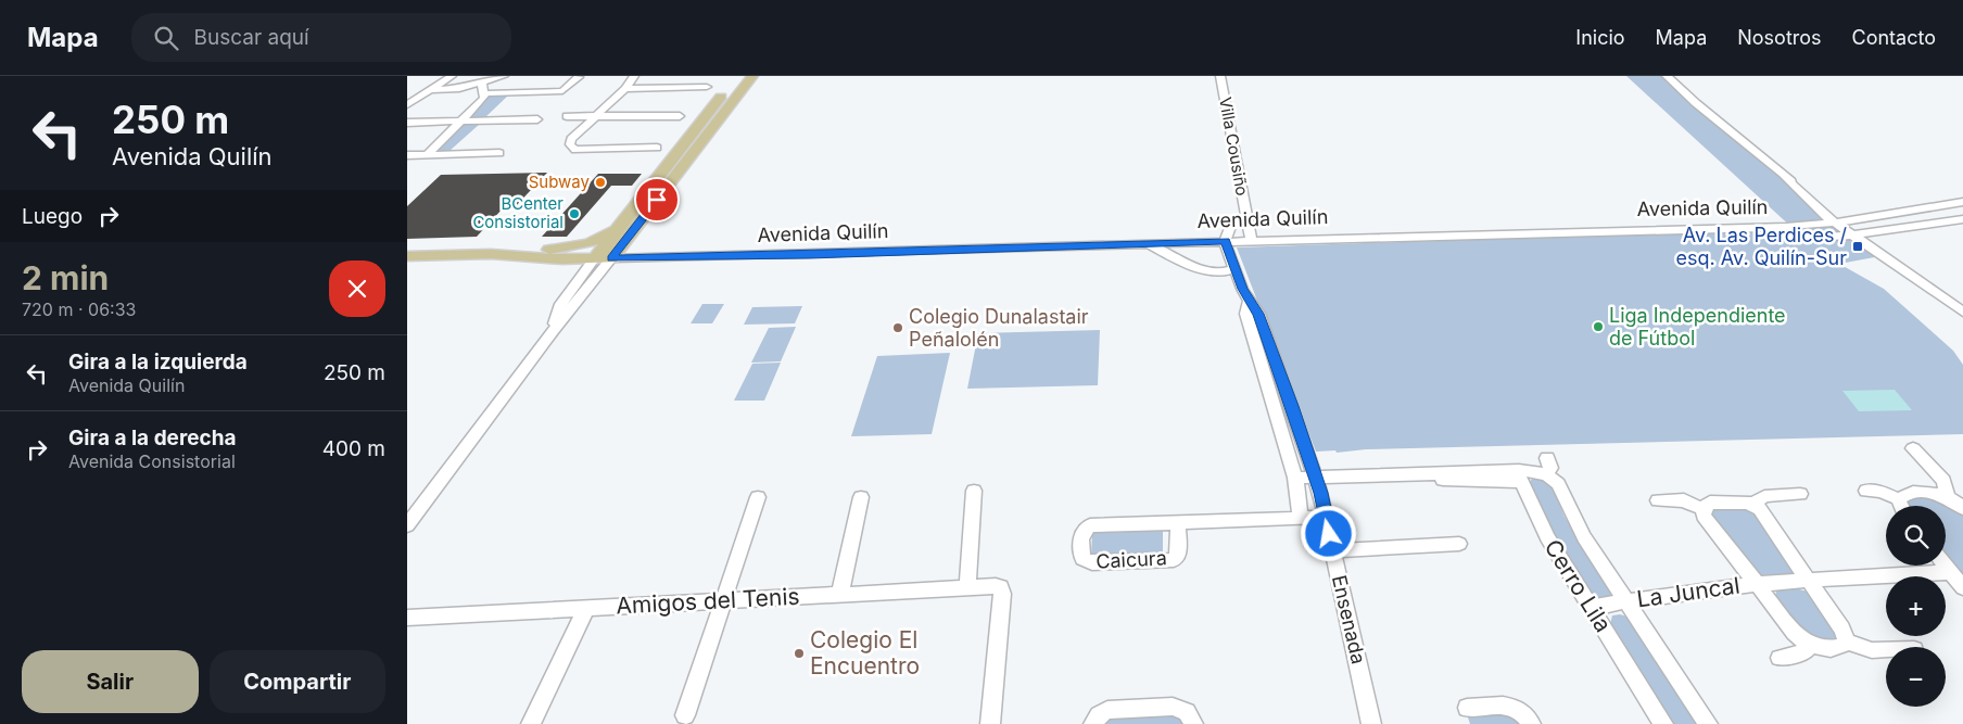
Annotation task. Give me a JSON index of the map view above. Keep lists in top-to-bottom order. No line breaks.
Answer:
{"streets":{"main road":["Avenida Quilín"],"street":["Villa Cousiño","Caicura","Cerro Lila","La Juncal","Amigos del Tenis","Ensenada"]},"crossings":[["Villa Cousiño","Avenida Quilín"],["Villa Cousiño","Ensenada"],["Avenida Quilín","Ensenada"],["Caicura","Ensenada"],["Cerro Lila","La Juncal"]],"places":{"other":["Subway","BCenter Consistorial","Liga Independiente de Fútbol","Colegio Dunalastair Peñalolén","Colegio El Encuentro"],"transit":["Av. Las Perdices / esq. Av. Quilín-Sur"]},"page":{"header":"Mapa","search":"Buscar aquí","nav":["Inicio","Mapa","Nosotros","Contacto"],"turn":["250 m","Avenida Quilín"],"then":"Luego","heading":["2 min","720 m · 06:33"],"list":[{"name":"Gira a la izquierda","note":"Avenida Quilín","value":"250 m"},{"name":"Gira a la derecha","note":"Avenida Consistorial","value":"400 m"}],"map_buttons":["+","−"],"buttons":["Salir","Compartir"]}}
